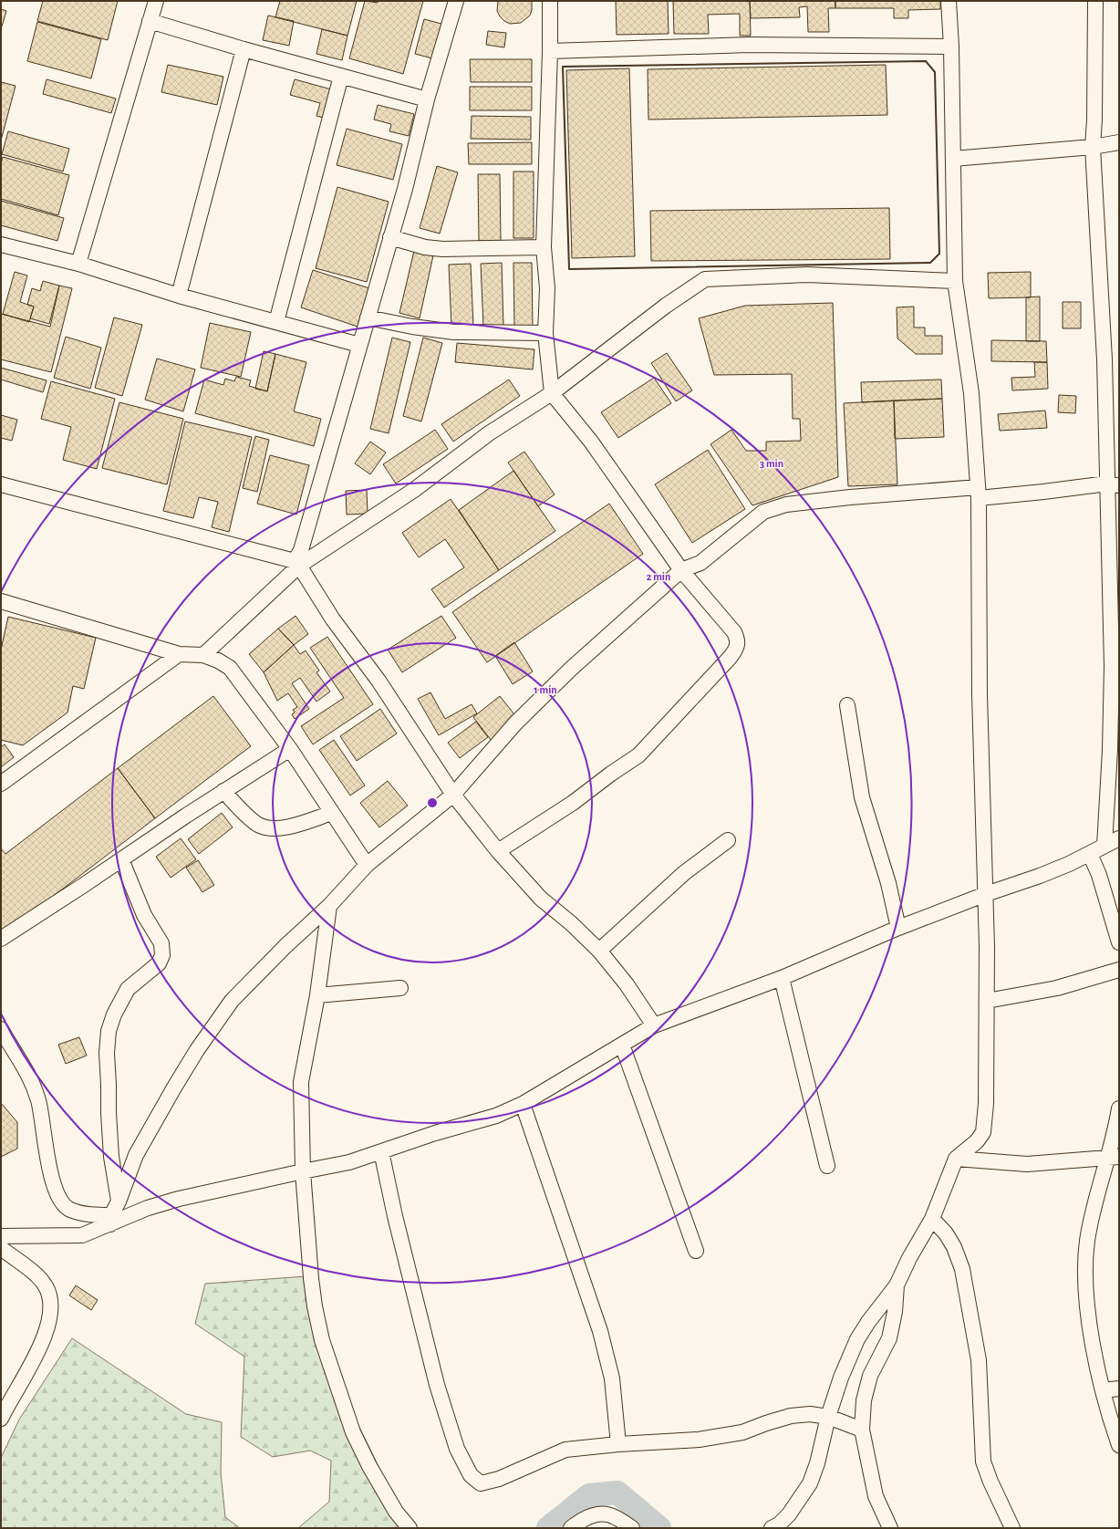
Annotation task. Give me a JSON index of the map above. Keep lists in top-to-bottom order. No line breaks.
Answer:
{"rings":["3 min","2 min","1 min"]}
